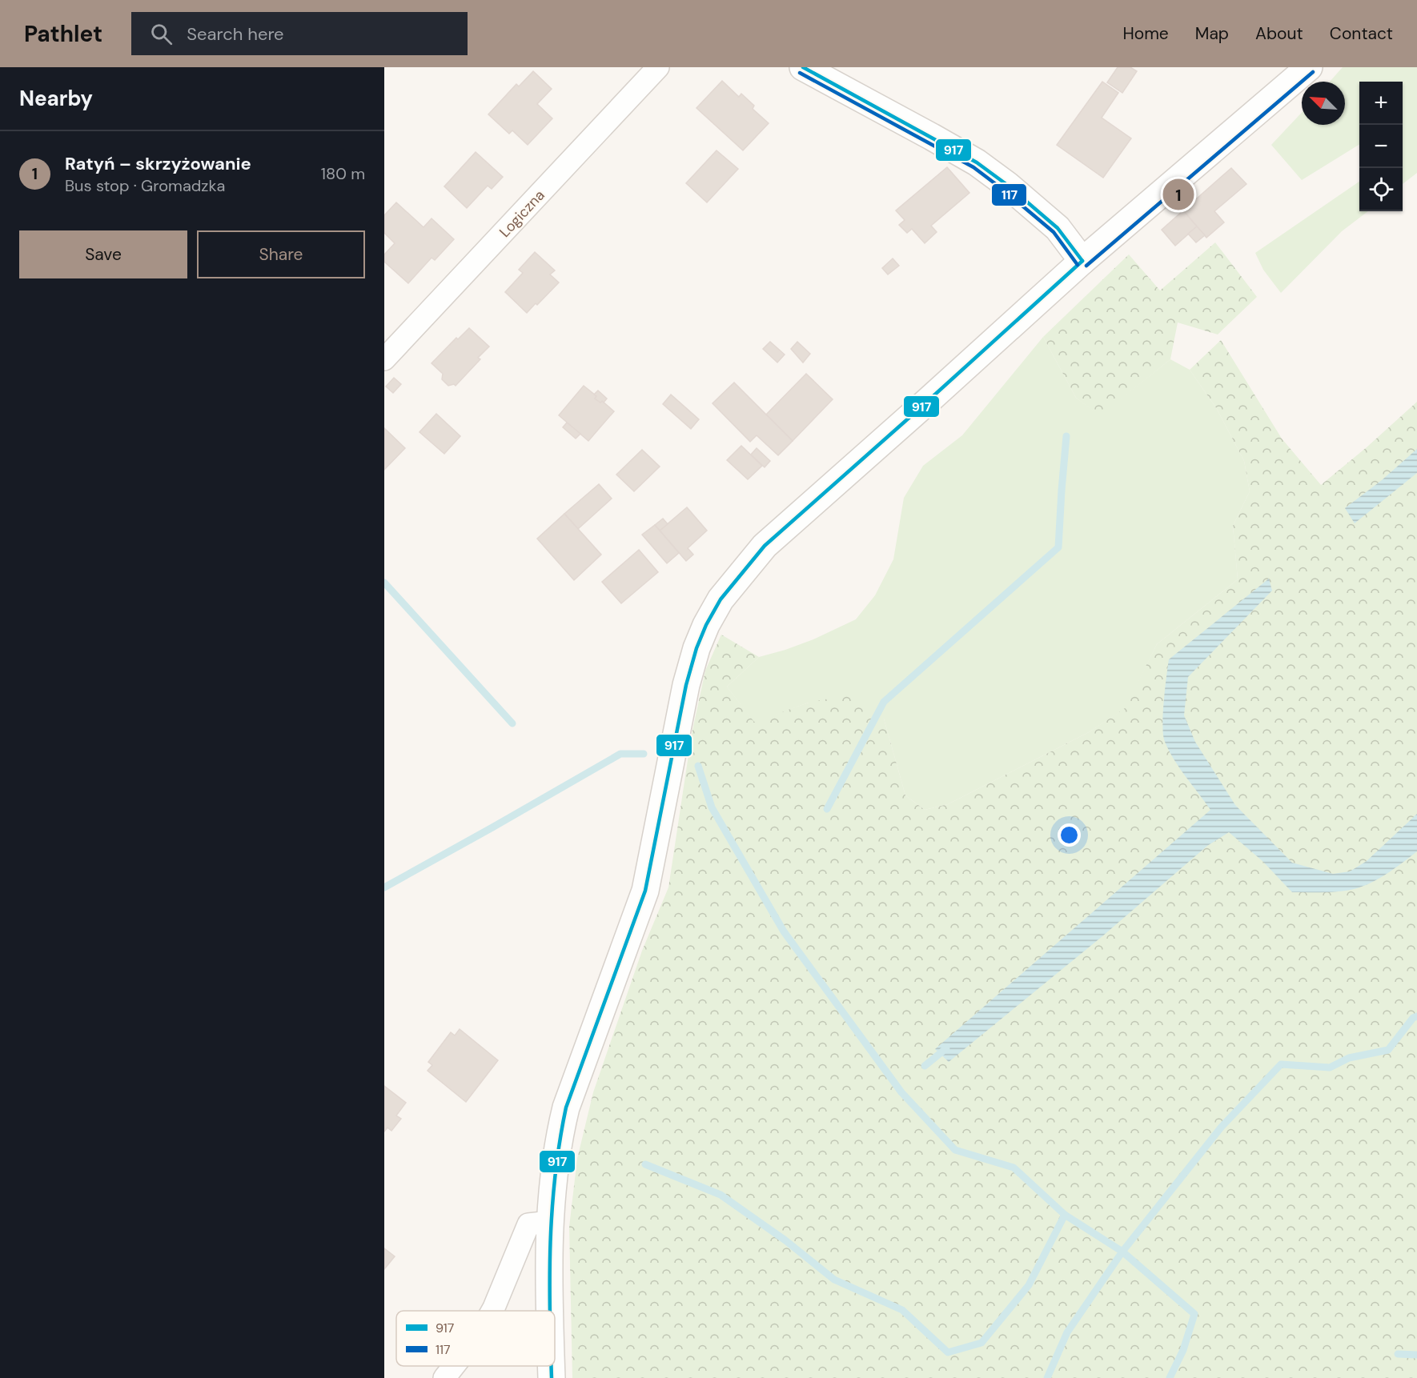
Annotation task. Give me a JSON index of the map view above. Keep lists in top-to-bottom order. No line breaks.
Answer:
{"streets":{"street":["Logiczna"]},"lines":["transit line 917","transit line 117"],"legend":["917","117"],"north":"top left","page":{"header":"Pathlet","search":"Search here","nav":["Home","Map","About","Contact"],"heading":"Nearby","map_buttons":["+","−"],"list":[{"mark":"1","name":"Ratyń – skrzyżowanie","note":"Bus stop · Gromadzka","value":"180 m"}],"pins":"1","buttons":["Save","Share"]}}
